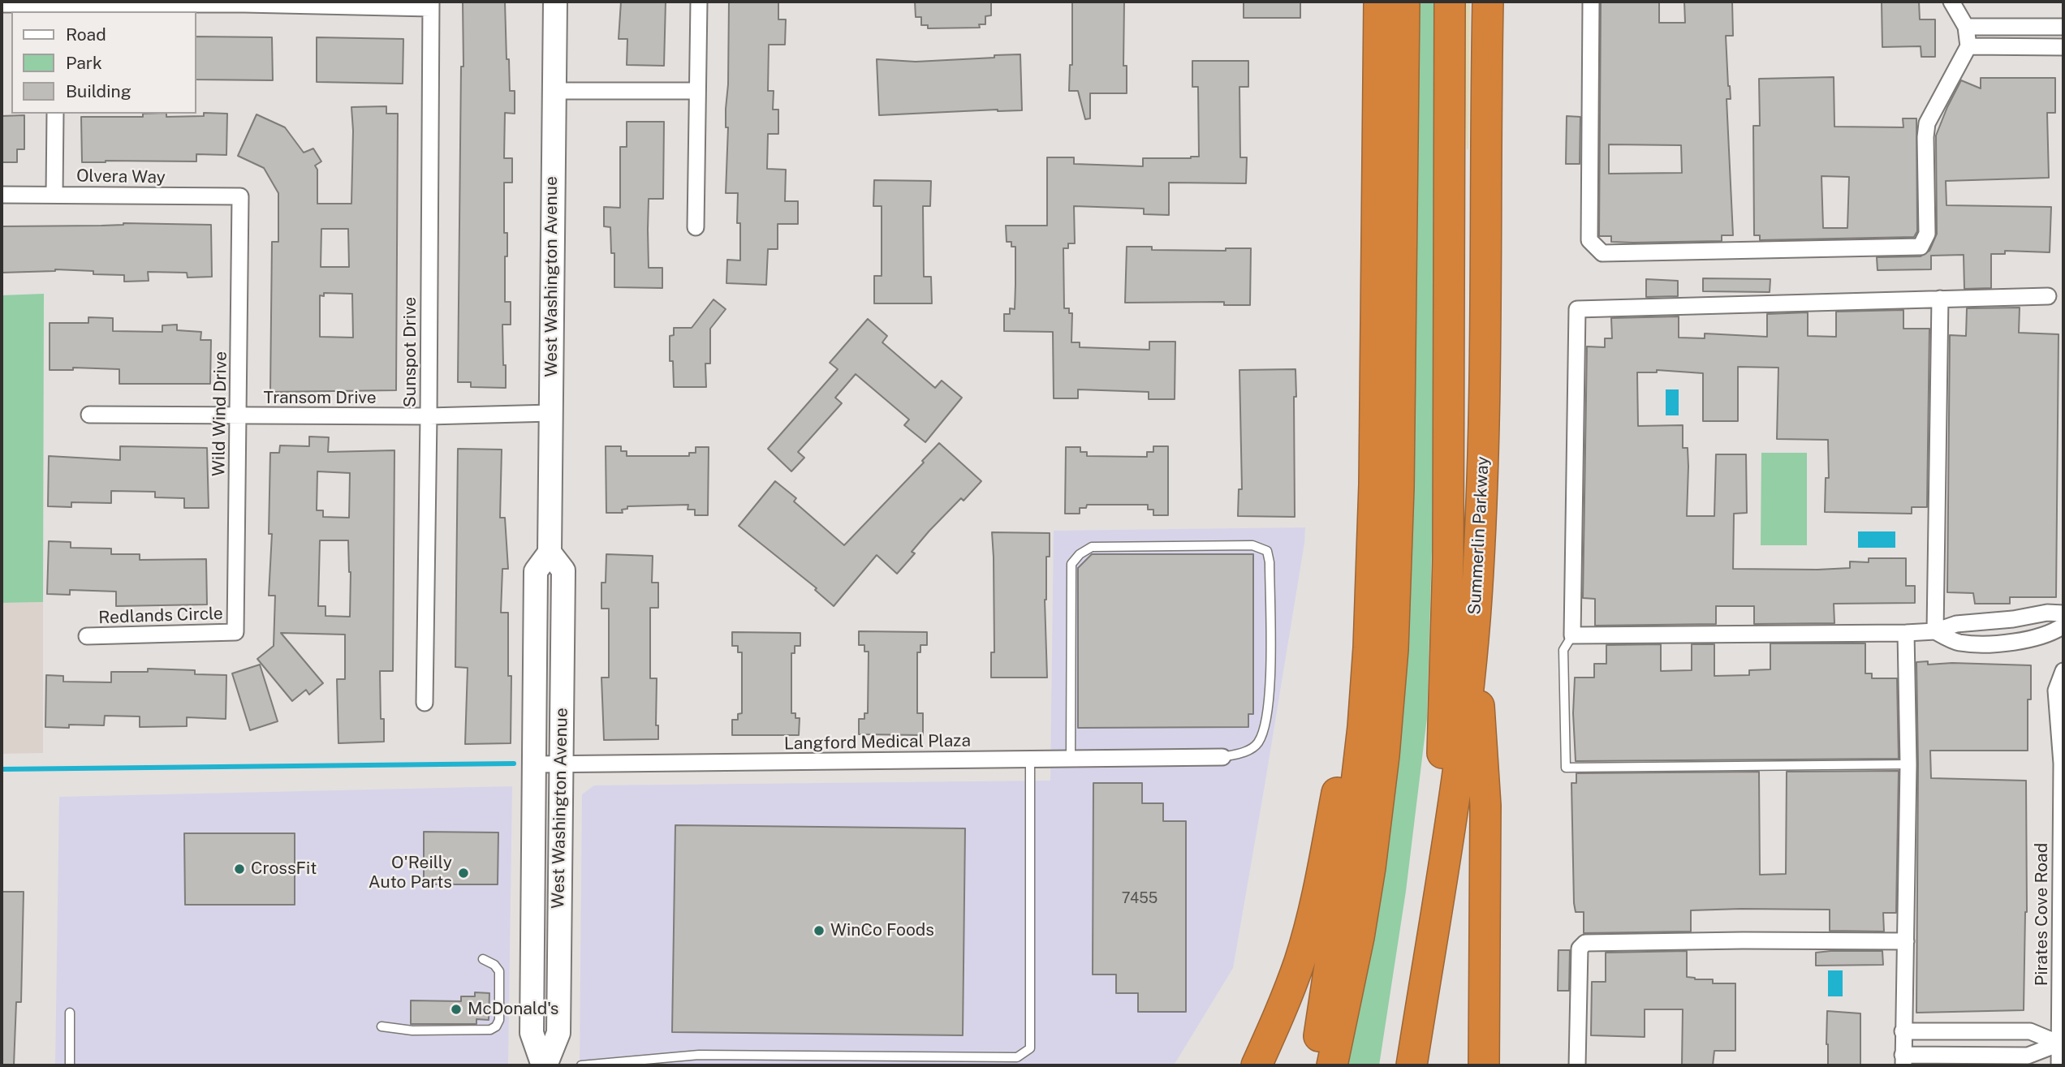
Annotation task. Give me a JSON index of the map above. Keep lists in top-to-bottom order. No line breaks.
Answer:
{"streets":{"highway":["Summerlin Parkway"],"main road":["West Washington Avenue"],"street":["Olvera Way","Sunspot Drive","Transom Drive","Wild Wind Drive","Redlands Circle","Langford Medical Plaza","Pirates Cove Road"]},"crossings":[["Olvera Way","Wild Wind Drive"],["West Washington Avenue","Transom Drive"],["West Washington Avenue","Langford Medical Plaza"],["Sunspot Drive","Transom Drive"],["Transom Drive","Wild Wind Drive"],["Wild Wind Drive","Redlands Circle"]],"places":["CrossFit","O'Reilly Auto Parts","WinCo Foods","McDonald's"],"house_numbers":["7455"],"legend":["Road","Park","Building"]}
